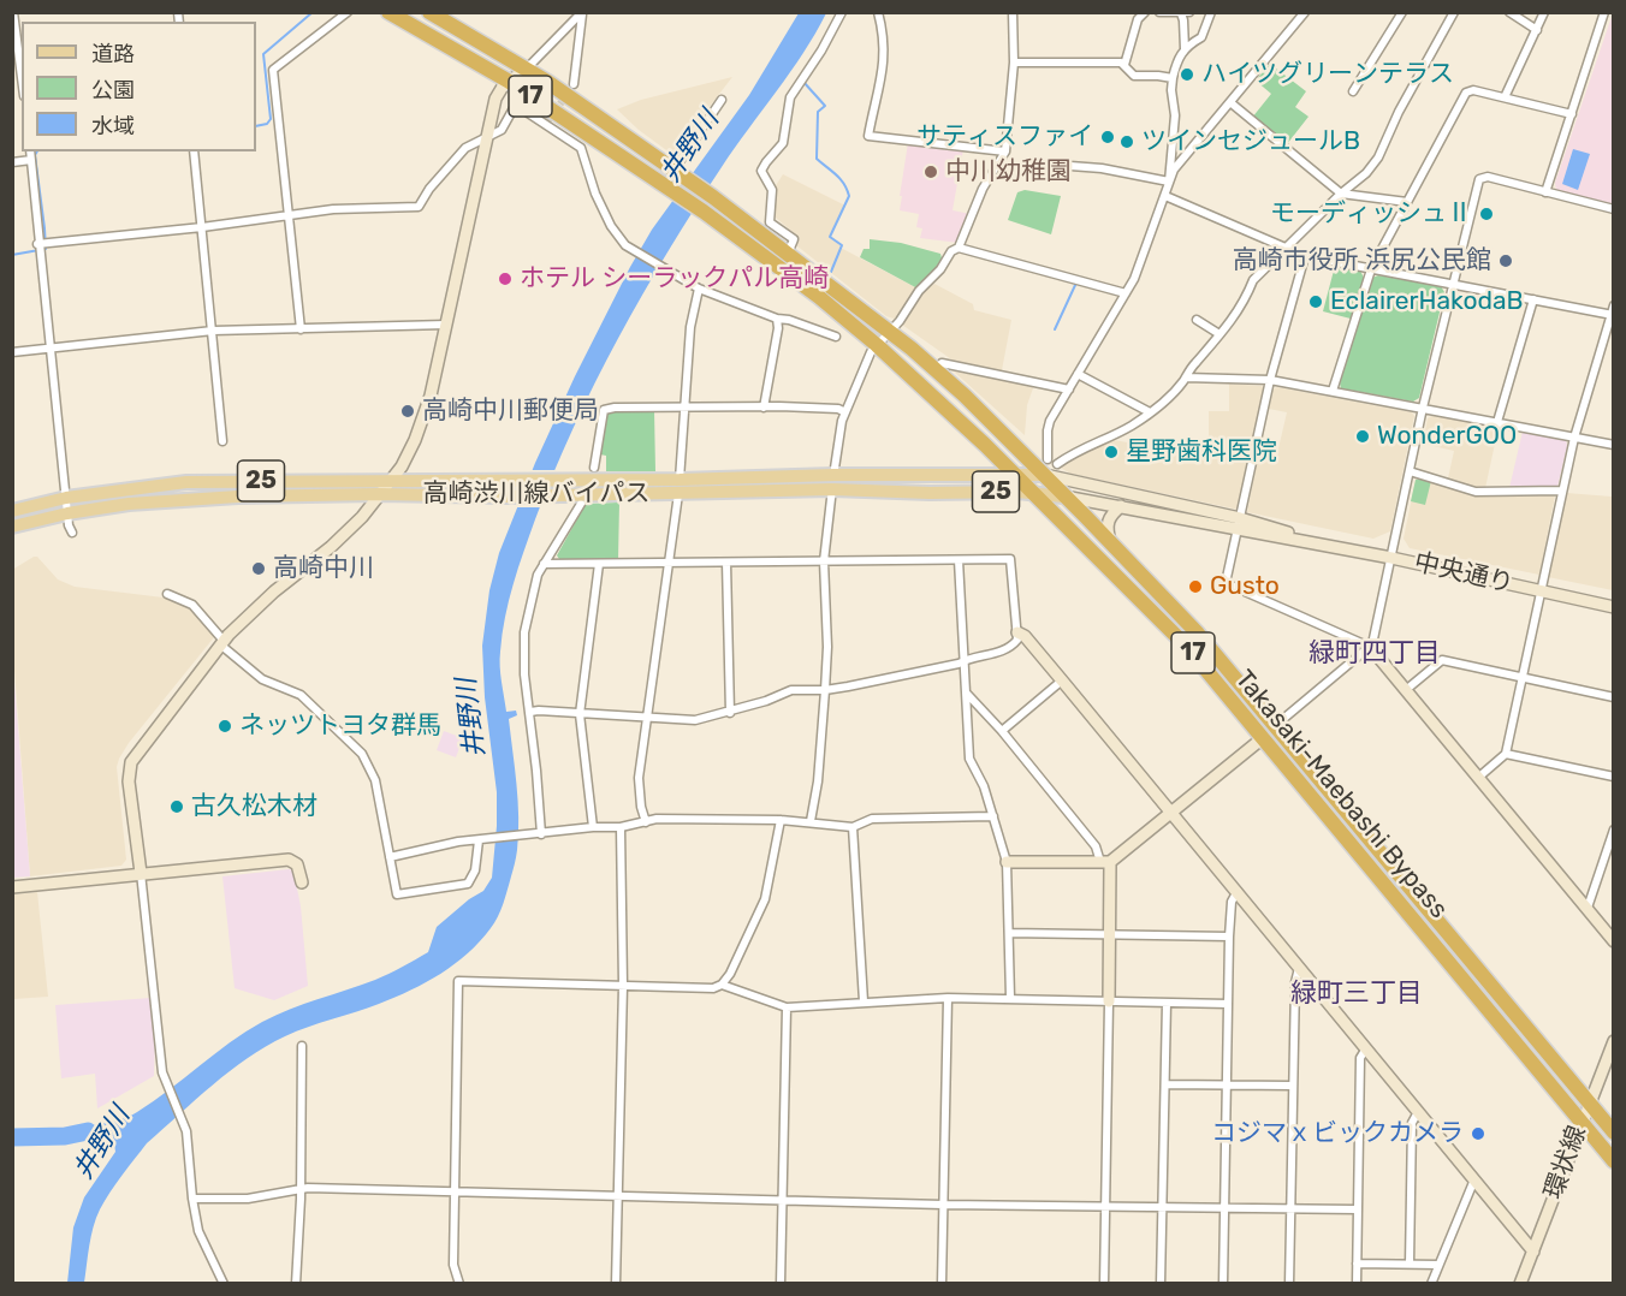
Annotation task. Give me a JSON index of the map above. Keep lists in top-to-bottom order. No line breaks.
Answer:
{"streets":{"highway":["17","Takasaki-Maebashi Bypass"],"main road":["25","高崎渋川線バイパス"],"street":["中央通り","環状線"]},"crossings":[["高崎渋川線バイパス","中央通り"],["高崎渋川線バイパス","Takasaki-Maebashi Bypass"],["中央通り","Takasaki-Maebashi Bypass"],["Takasaki-Maebashi Bypass","環状線"]],"districts":["緑町四丁目","緑町三丁目"],"water":["井野川"],"places":["ハイツグリーンテラス","サティスファイ","ツインセジュールB","中川幼稚園","モーディッシュⅡ","高崎市役所 浜尻公民館","ホテル シーラックパル高崎","EclairerHakodaB","高崎中川郵便局","WonderGOO","星野歯科医院","高崎中川","Gusto","ネッツトヨタ群馬","古久松木材","コジマｘビックカメラ"],"legend":["道路","公園","水域"]}
